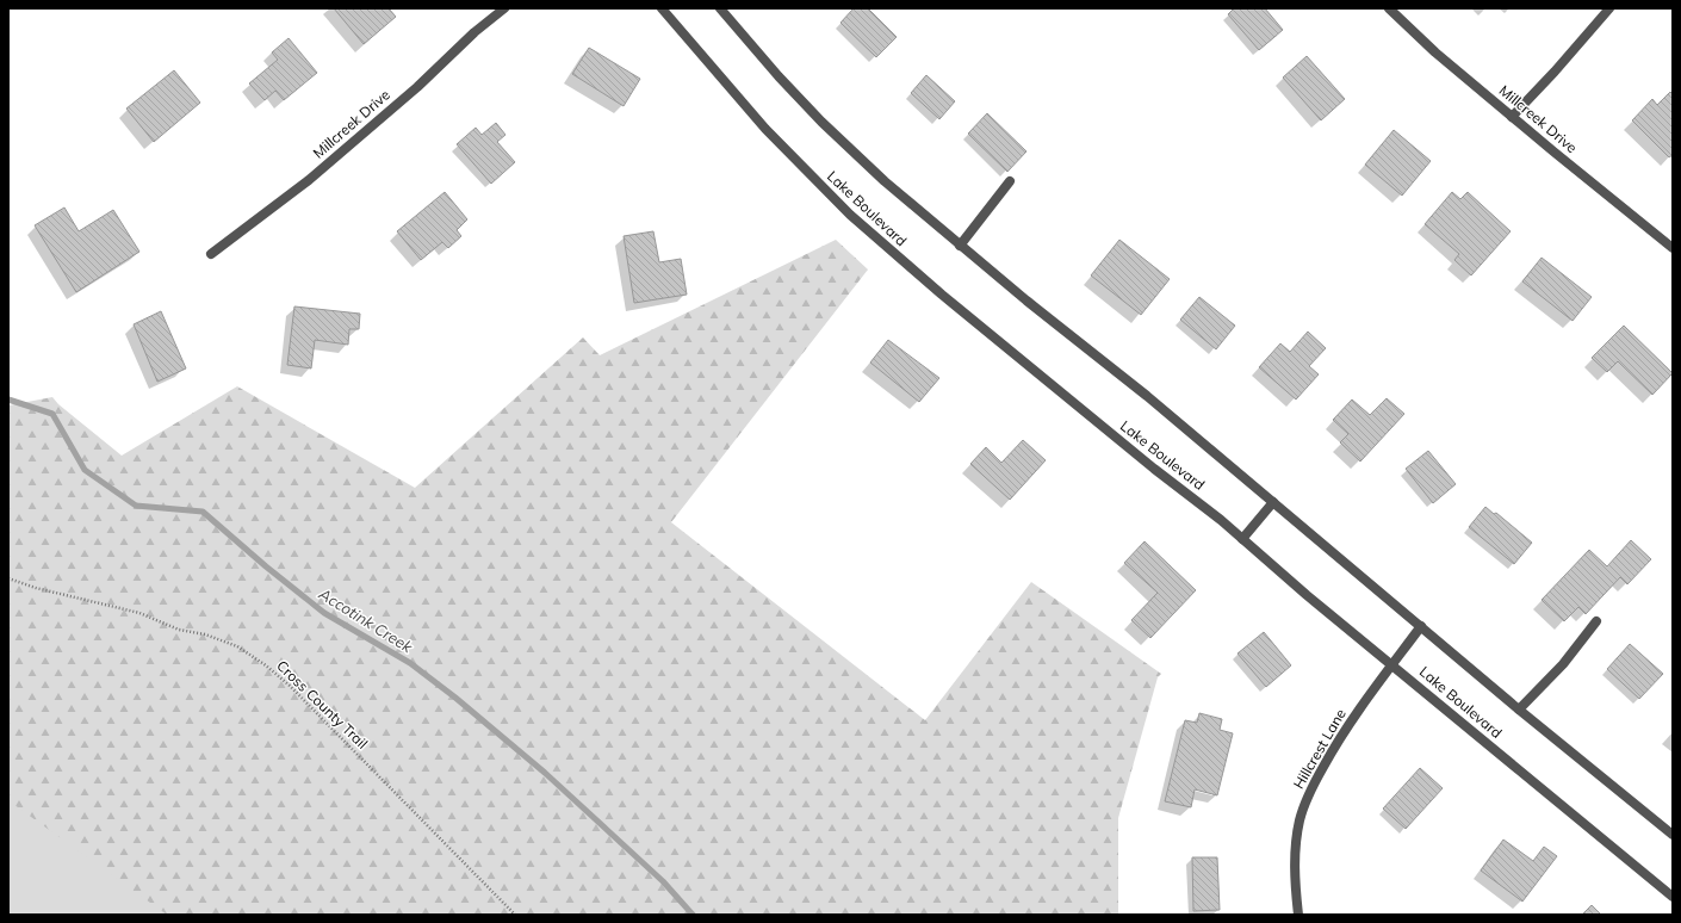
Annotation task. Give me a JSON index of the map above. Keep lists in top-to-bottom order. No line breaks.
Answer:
{"streets":{"street":["Millcreek Drive","Lake Boulevard","Hillcrest Lane"],"path":["Cross County Trail"]},"crossings":[["Lake Boulevard","Hillcrest Lane"]],"water":["Accotink Creek"]}
